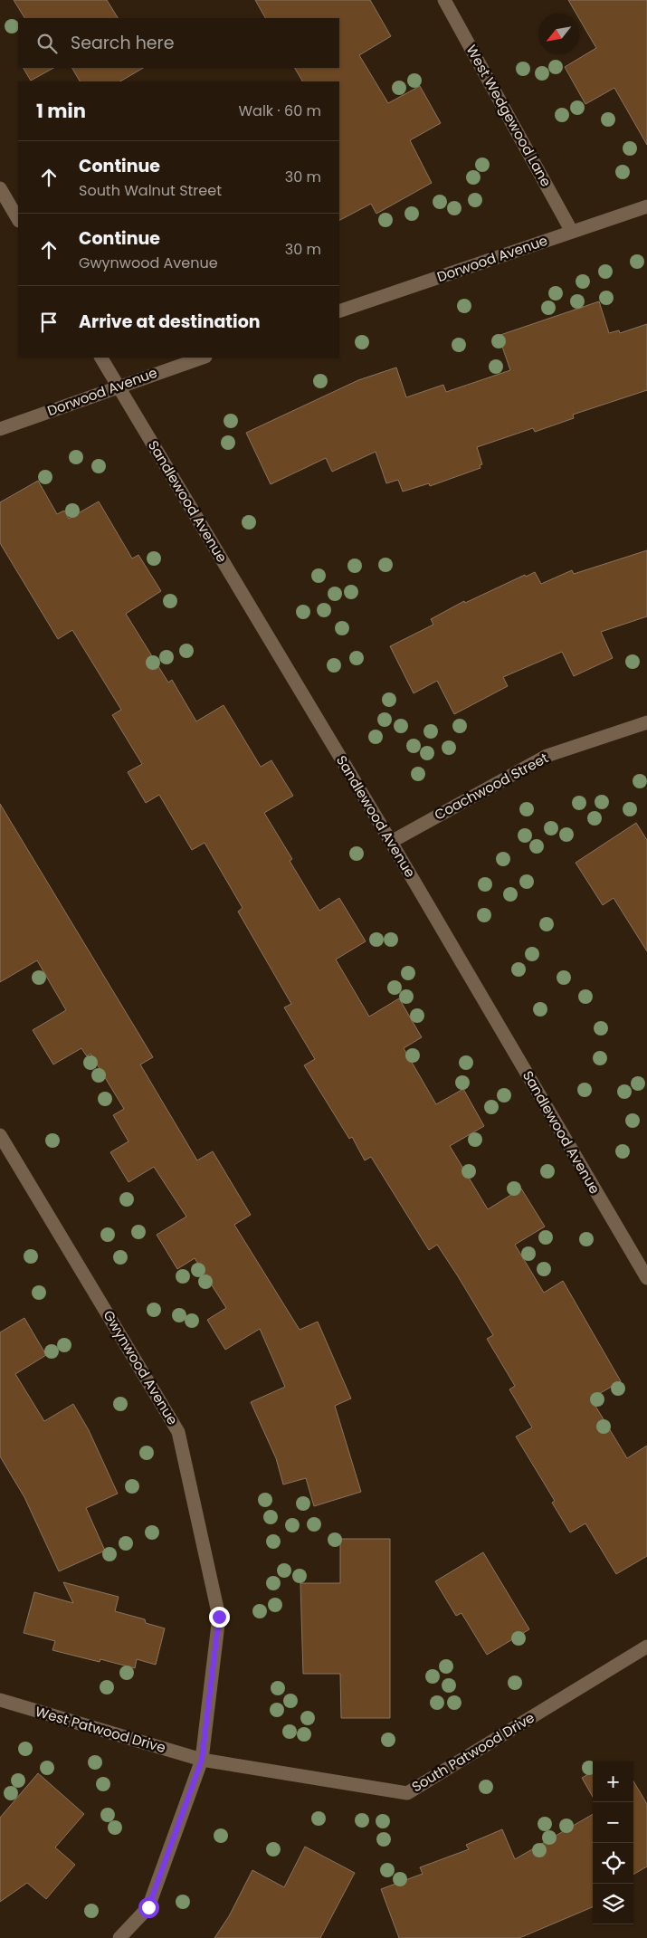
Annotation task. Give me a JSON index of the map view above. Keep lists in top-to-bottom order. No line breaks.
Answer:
{"streets":{"street":["West Wedgewood Lane","Dorwood Avenue","Sandlewood Avenue","Coachwood Street","Gwynwood Avenue","West Patwood Drive","South Patwood Drive"]},"crossings":[["West Wedgewood Lane","Dorwood Avenue"],["Dorwood Avenue","Sandlewood Avenue"],["Sandlewood Avenue","Coachwood Street"],["Gwynwood Avenue","West Patwood Drive"],["Gwynwood Avenue","South Patwood Drive"],["West Patwood Drive","South Patwood Drive"]],"north":"bottom left","page":{"search":"Search here","heading":["1 min","Walk · 60 m"],"list":[["Continue","South Walnut Street","30 m"],["Continue","Gwynwood Avenue","30 m"],"Arrive at destination"],"map_buttons":["+","−"]}}
